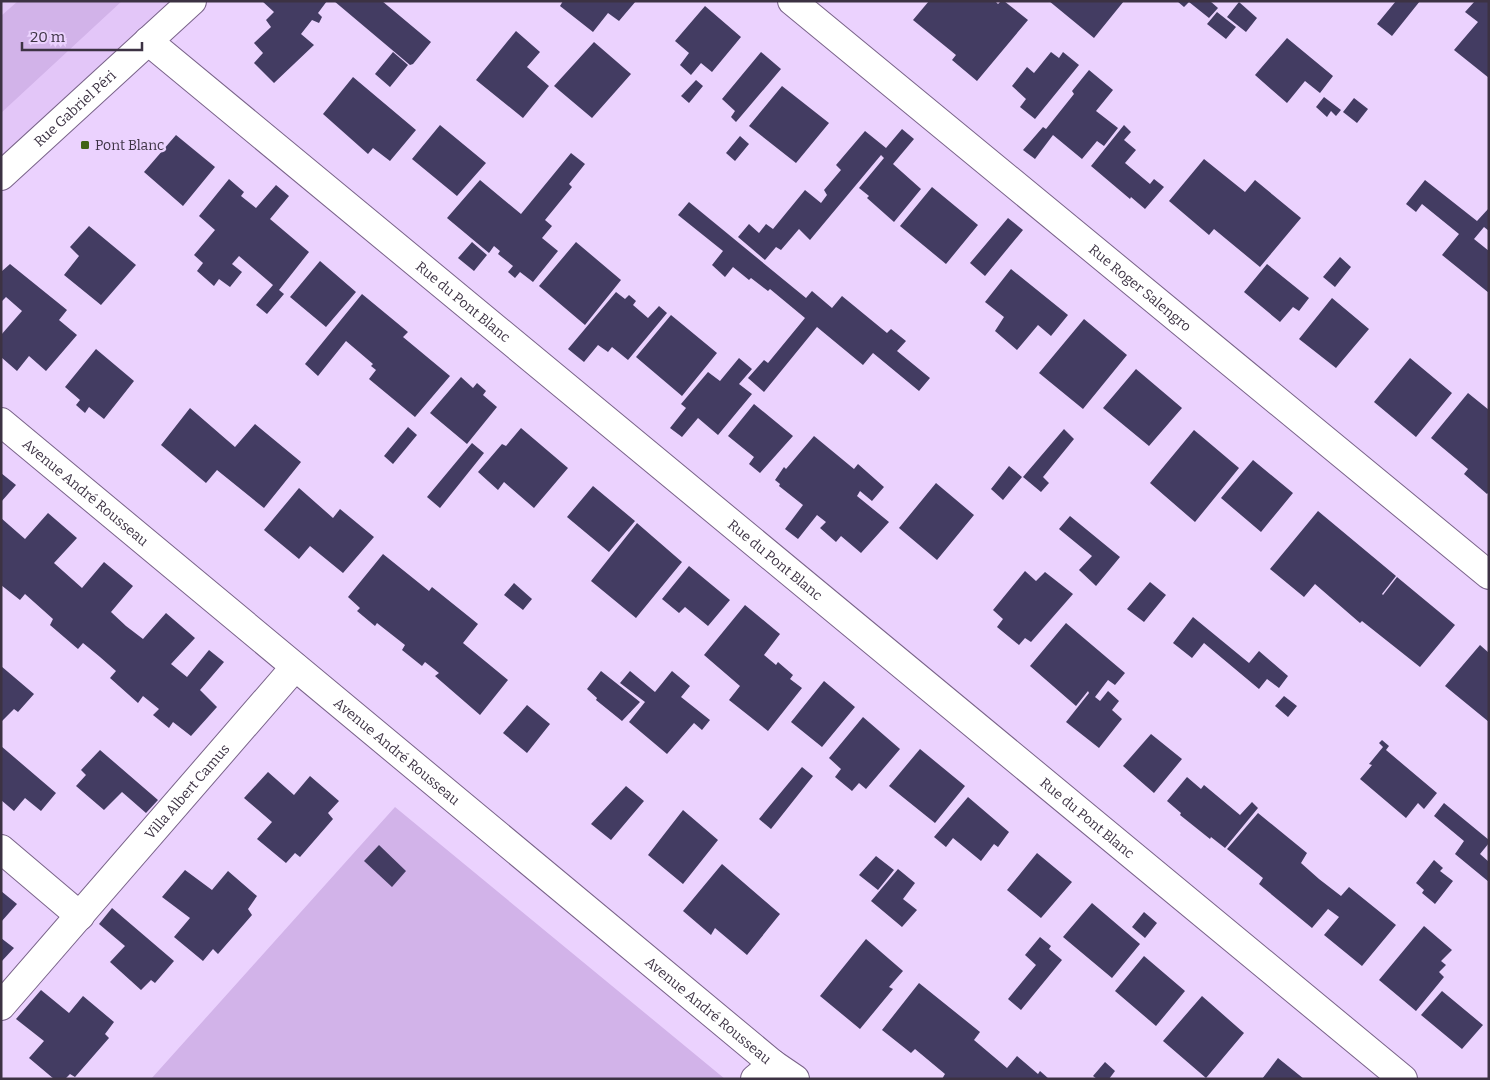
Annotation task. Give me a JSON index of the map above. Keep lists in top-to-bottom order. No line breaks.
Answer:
{"streets":{"street":["Rue Gabriel Péri","Rue Roger Salengro","Rue du Pont Blanc","Avenue André Rousseau","Villa Albert Camus"]},"crossings":[["Rue Gabriel Péri","Rue du Pont Blanc"],["Avenue André Rousseau","Villa Albert Camus"]],"places":{"transit":["Pont Blanc"]},"scale_bar":"20 m"}
